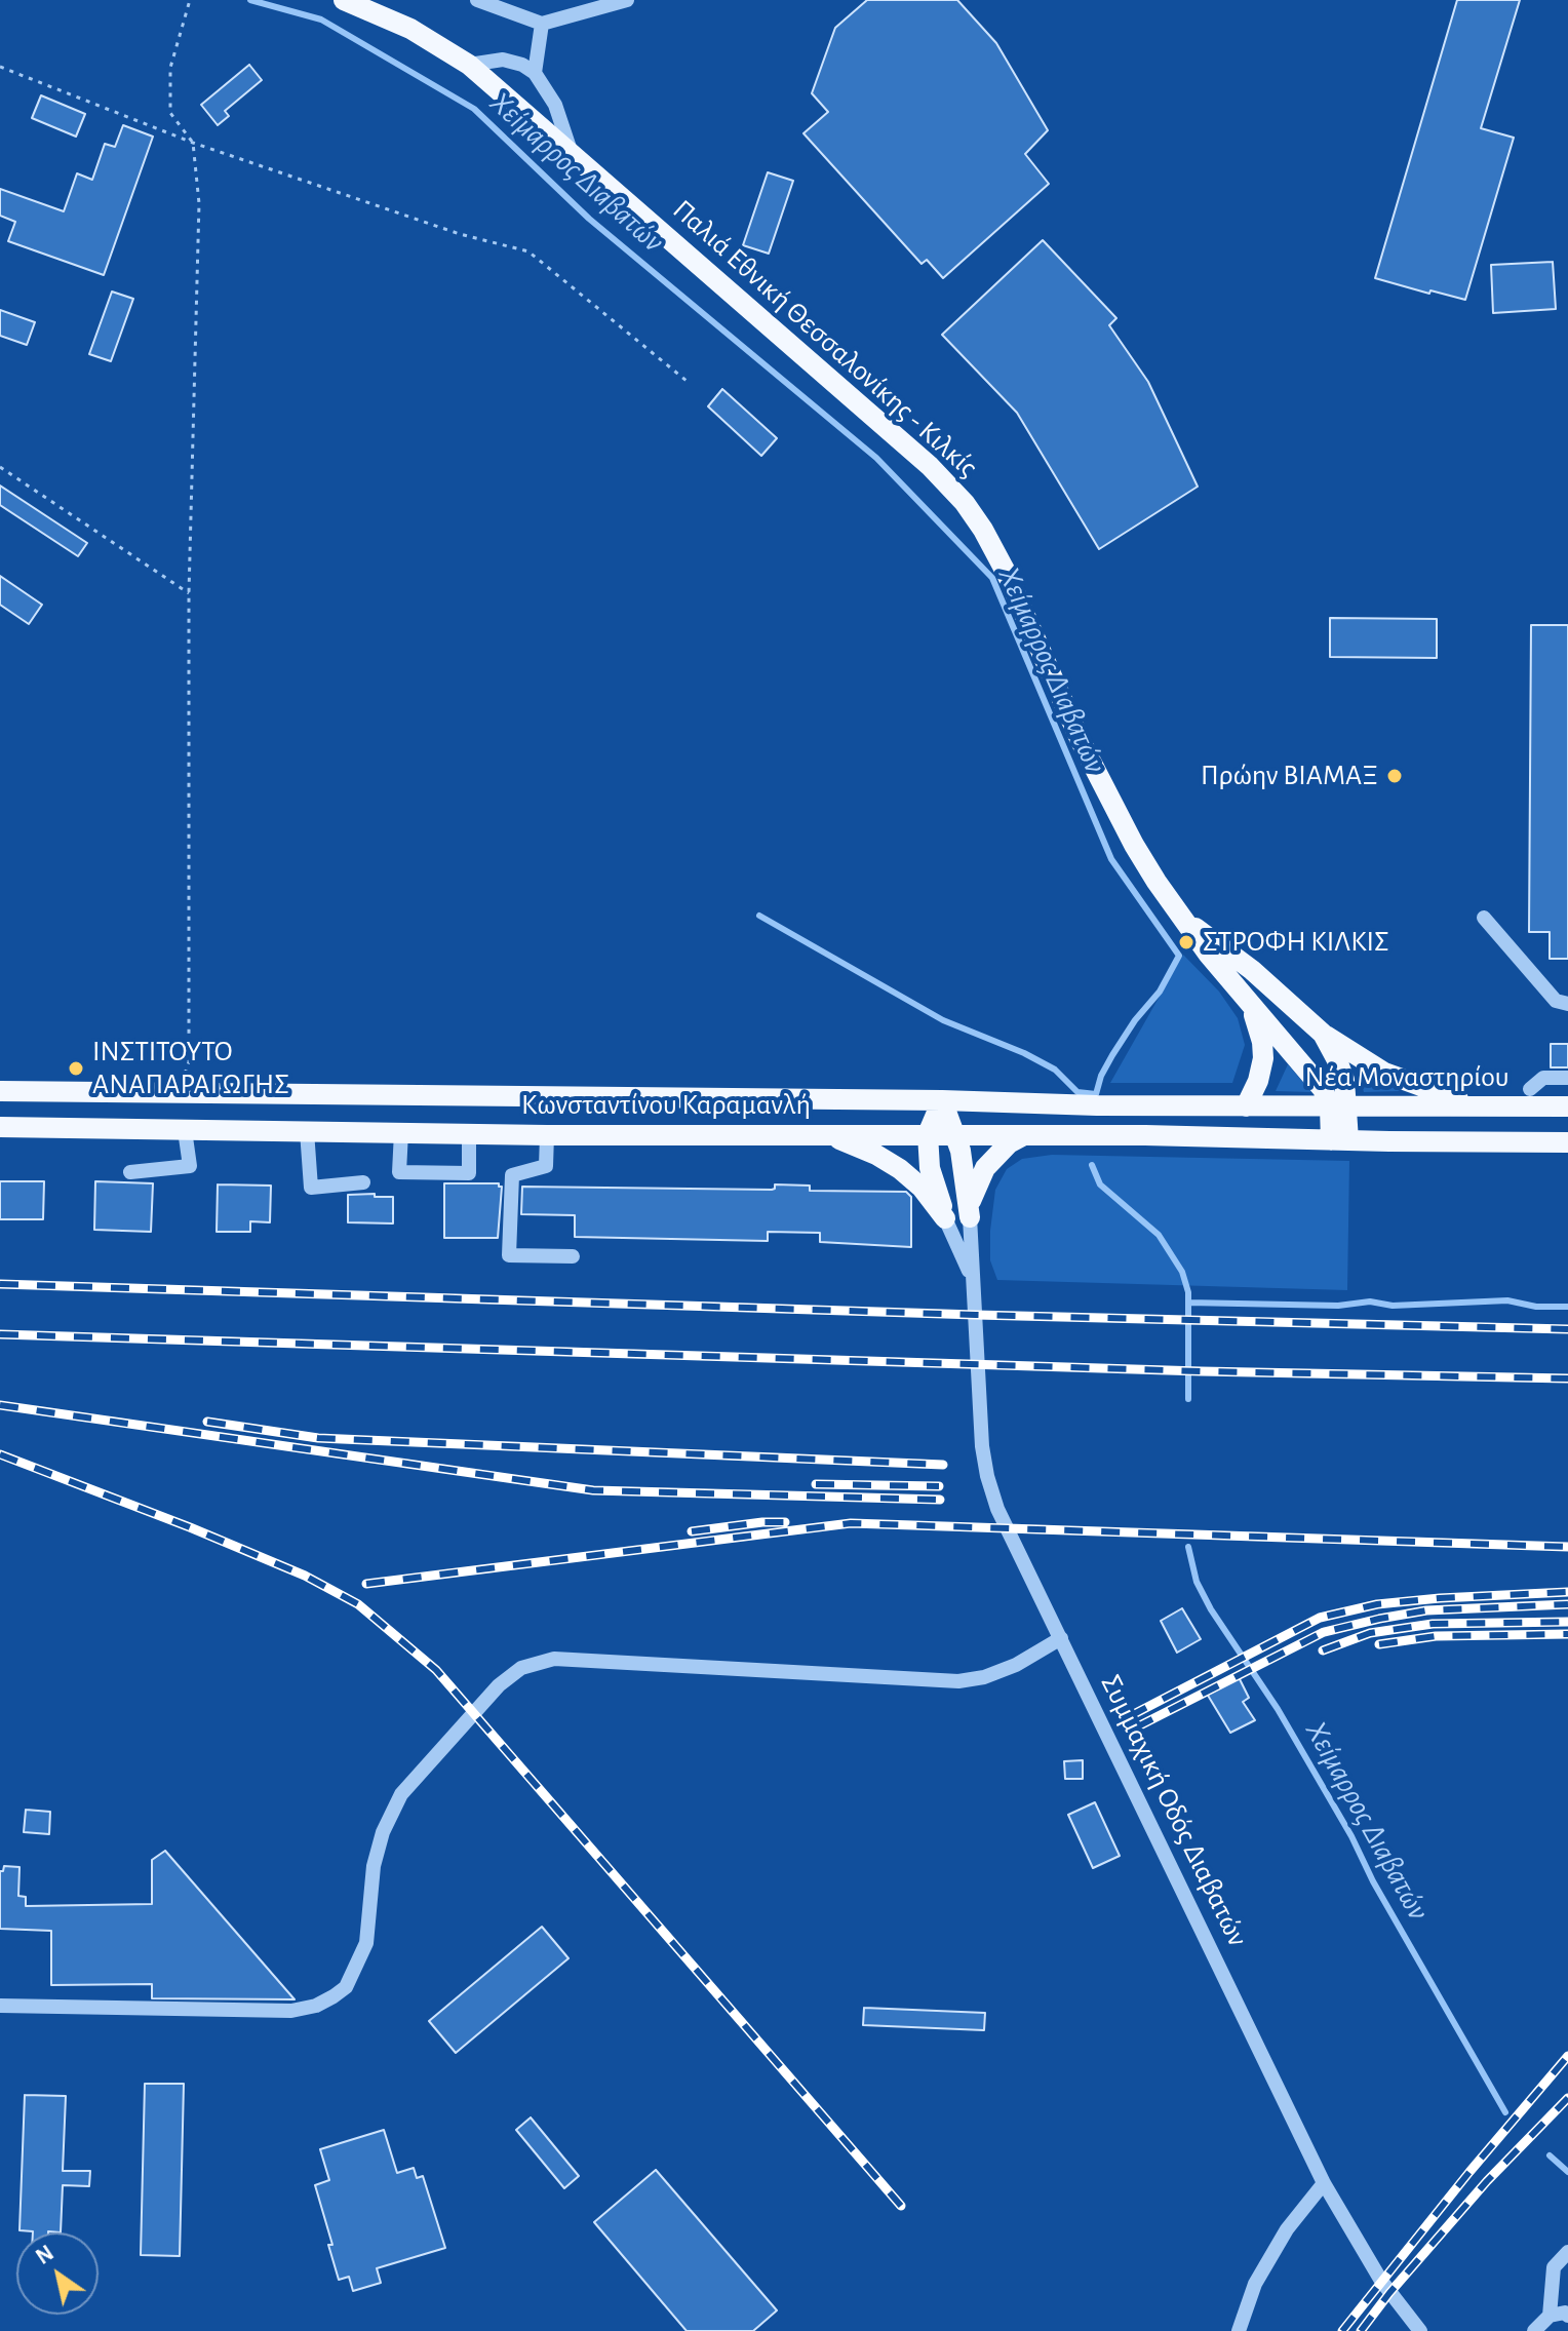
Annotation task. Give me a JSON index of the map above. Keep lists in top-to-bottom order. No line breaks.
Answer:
{"streets":{"main road":["Παλιά Εθνική Θεσσαλονίκης - Κιλκίς","Νέα Μοναστηρίου","Κωνσταντίνου Καραμανλή"],"street":["Συμμαχική Οδός Διαβατών"]},"crossings":[["Παλιά Εθνική Θεσσαλονίκης - Κιλκίς","Νέα Μοναστηρίου"],["Παλιά Εθνική Θεσσαλονίκης - Κιλκίς","Κωνσταντίνου Καραμανλή"],["Νέα Μοναστηρίου","Κωνσταντίνου Καραμανλή"]],"water":["Χείμαρρος Διαβατών"],"places":["Πρώην ΒΙΑΜΑΞ","ΣΤΡΟΦΗ ΚΙΛΚΙΣ","ΙΝΣΤΙΤΟΥΤΟ ΑΝΑΠΑΡΑΓΩΓΗΣ"],"north":"top left"}
